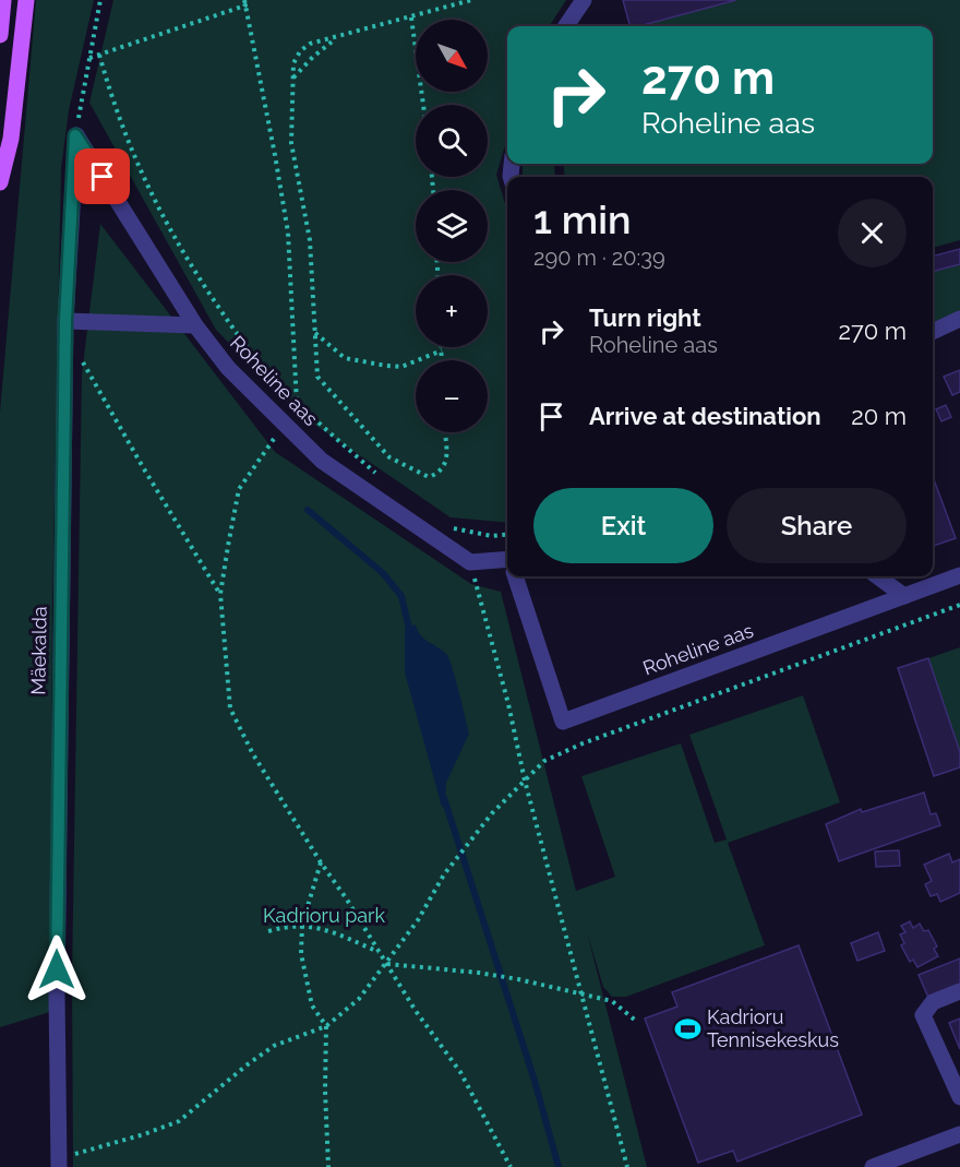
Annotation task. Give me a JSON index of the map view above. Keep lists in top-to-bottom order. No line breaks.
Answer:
{"streets":{"street":["Roheline aas","Mäekalda"]},"crossings":[["Roheline aas","Mäekalda"]],"parks":["Kadrioru park"],"places":{"sports":["Kadrioru Tennisekeskus"]},"north":"bottom right","page":{"map_buttons":["+","−"],"turn":["270 m","Roheline aas"],"heading":["1 min","290 m · 20:39"],"list":[{"name":"Turn right","note":"Roheline aas","value":"270 m"},{"name":"Arrive at destination","value":"20 m"}],"buttons":["Exit","Share"]}}
